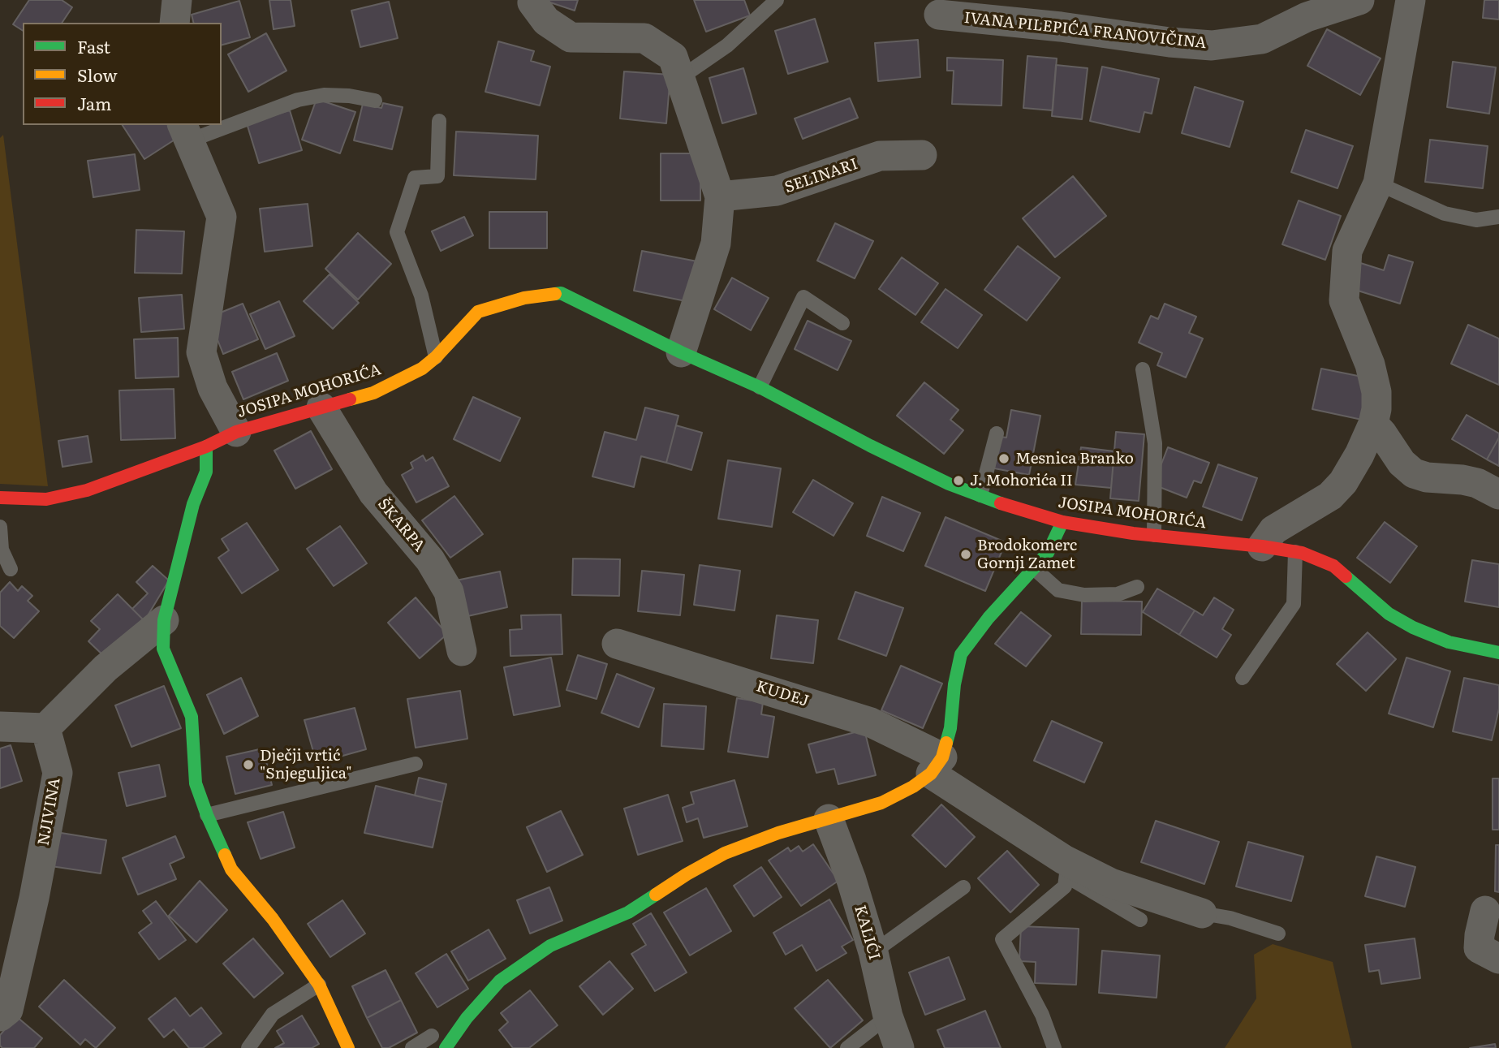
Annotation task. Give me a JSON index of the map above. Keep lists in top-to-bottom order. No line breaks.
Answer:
{"streets":{"street":["IVANA PILEPIĆA FRANOVIČINA","SELINARI","JOSIPA MOHORIĆA","ŠKARPA","KUDEJ","NJIVINA","KALIĆI"]},"crossings":[["JOSIPA MOHORIĆA","ŠKARPA"]],"places":["Mesnica Branko","J. Mohorića II","Brodokomerc Gornji Zamet","Dječji vrtić \"Snjeguljica\""],"legend":["Fast","Slow","Jam"]}
